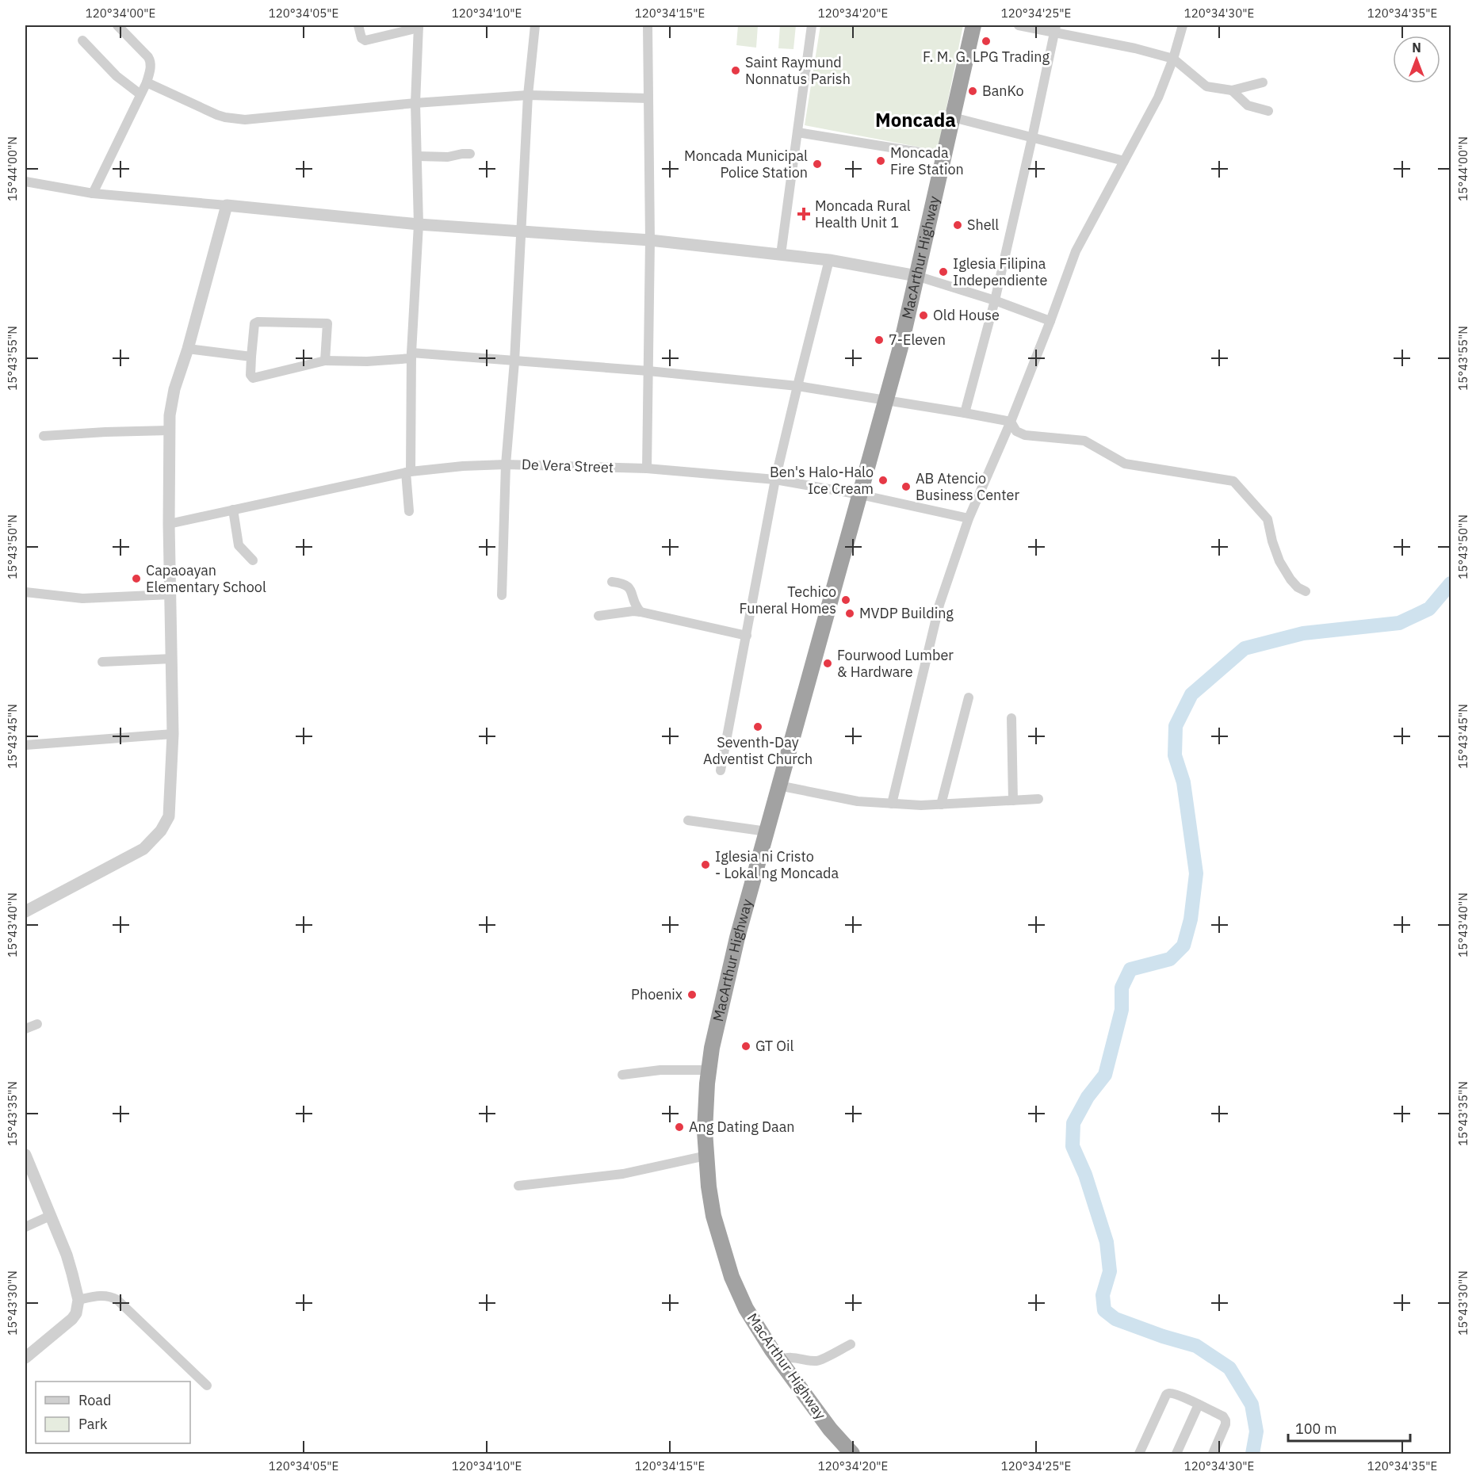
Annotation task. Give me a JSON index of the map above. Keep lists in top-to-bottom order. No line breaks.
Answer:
{"streets":{"highway":["MacArthur Highway"],"street":["De Vera Street"]},"crossings":[["MacArthur Highway","De Vera Street"]],"districts":["Moncada"],"places":{"other":["F. M. G. LPG Trading","Saint Raymund Nonnatus Parish","BanKo","Moncada Fire Station","Moncada Municipal Police Station","Shell","Iglesia Filipina Independiente","Old House","7-Eleven","Ben's Halo-Halo Ice Cream","AB Atencio Business Center","Capaoayan Elementary School","Techico Funeral Homes","MVDP Building","Fourwood Lumber & Hardware","Seventh-Day Adventist Church","Iglesia ni Cristo - Lokal ng Moncada","Phoenix","GT Oil","Ang Dating Daan"],"health":["Moncada Rural Health Unit 1"]},"legend":["Road","Park"],"scale_bar":"100 m","north":"top","coordinates":["120°34'00\"E","120°34'05\"E","120°34'10\"E","120°34'15\"E","120°34'20\"E","120°34'25\"E","120°34'30\"E","120°34'35\"E","15°44'00\"N","15°43'55\"N","15°43'50\"N","15°43'45\"N","15°43'40\"N","15°43'35\"N","15°43'30\"N"]}
